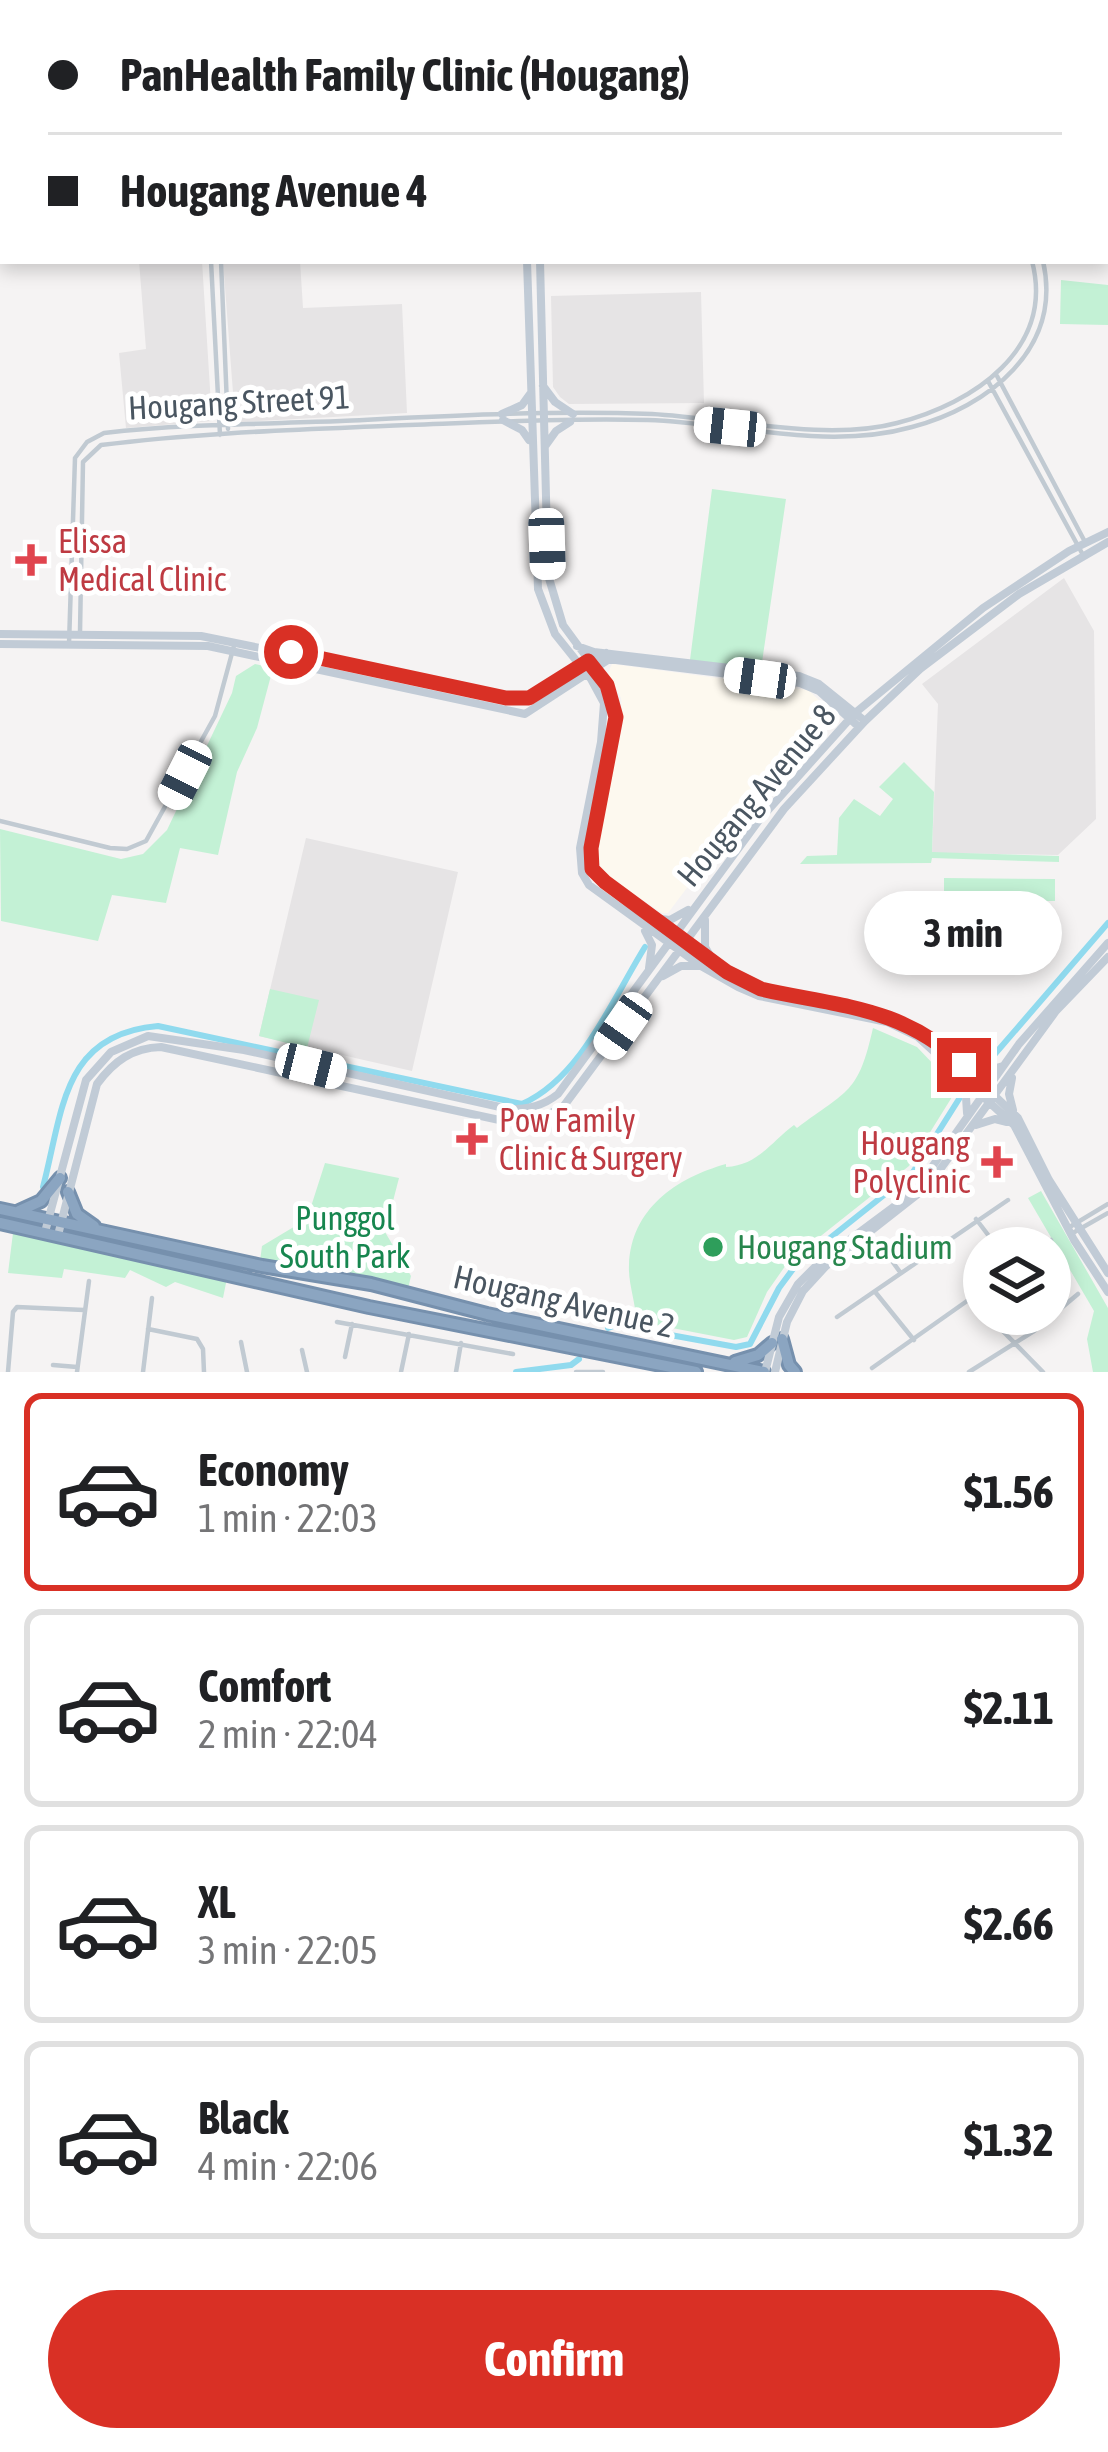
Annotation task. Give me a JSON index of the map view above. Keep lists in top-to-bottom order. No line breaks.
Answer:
{"streets":{"highway":["Hougang Avenue 2"],"street":["Hougang Street 91","Hougang Avenue 8"]},"crossings":[["Hougang Avenue 8","Hougang Avenue 2"]],"parks":["Punggol South Park"],"places":{"health":["Elissa Medical Clinic","Pow Family Clinic & Surgery","Hougang Polyclinic"],"other":["Hougang Stadium"]},"page":{"banner":["PanHealth Family Clinic (Hougang)","Hougang Avenue 4"],"bubble":"3 min","list":[{"name":"Economy","note":"1 min · 22:03","value":"$1.56"},{"name":"Comfort","note":"2 min · 22:04","value":"$2.11"},{"name":"XL","note":"3 min · 22:05","value":"$2.66"},{"name":"Black","note":"4 min · 22:06","value":"$1.32"}],"buttons":"Confirm"}}
